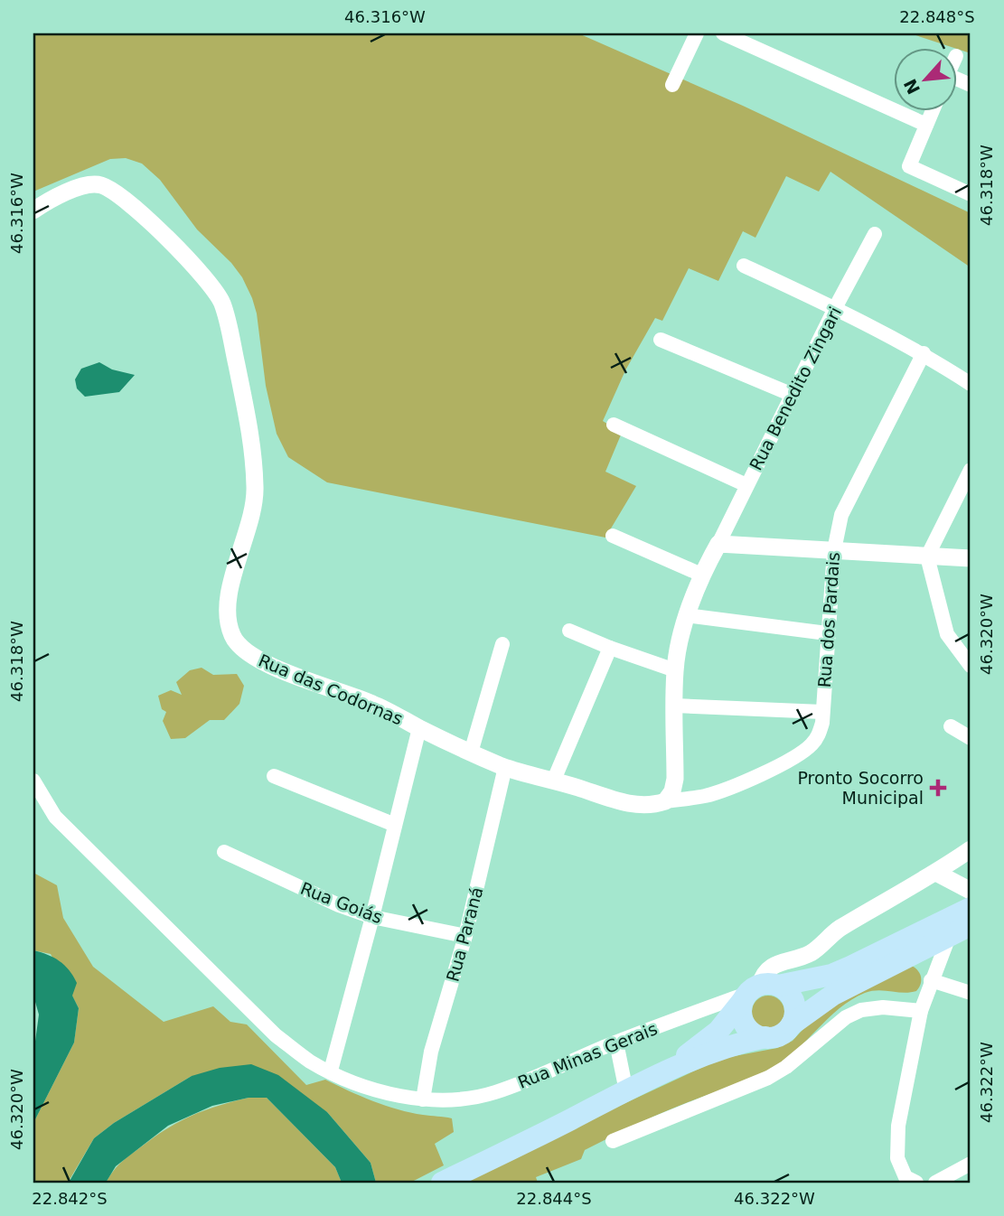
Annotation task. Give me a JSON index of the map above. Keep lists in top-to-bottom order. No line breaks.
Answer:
{"streets":{"street":["Rua Benedito Zingari","Rua dos Pardais","Rua das Codornas","Rua Goiás","Rua Paraná","Rua Minas Gerais"]},"crossings":[["Rua Benedito Zingari","Rua dos Pardais"],["Rua Benedito Zingari","Rua das Codornas"],["Rua dos Pardais","Rua das Codornas"],["Rua das Codornas","Rua Paraná"],["Rua Goiás","Rua Paraná"],["Rua Paraná","Rua Minas Gerais"]],"places":{"health":["Pronto Socorro Municipal"]},"north":"bottom left","coordinates":["46.316°W","22.848°S","46.318°W","46.320°W","46.322°W","22.842°S","22.844°S"]}
